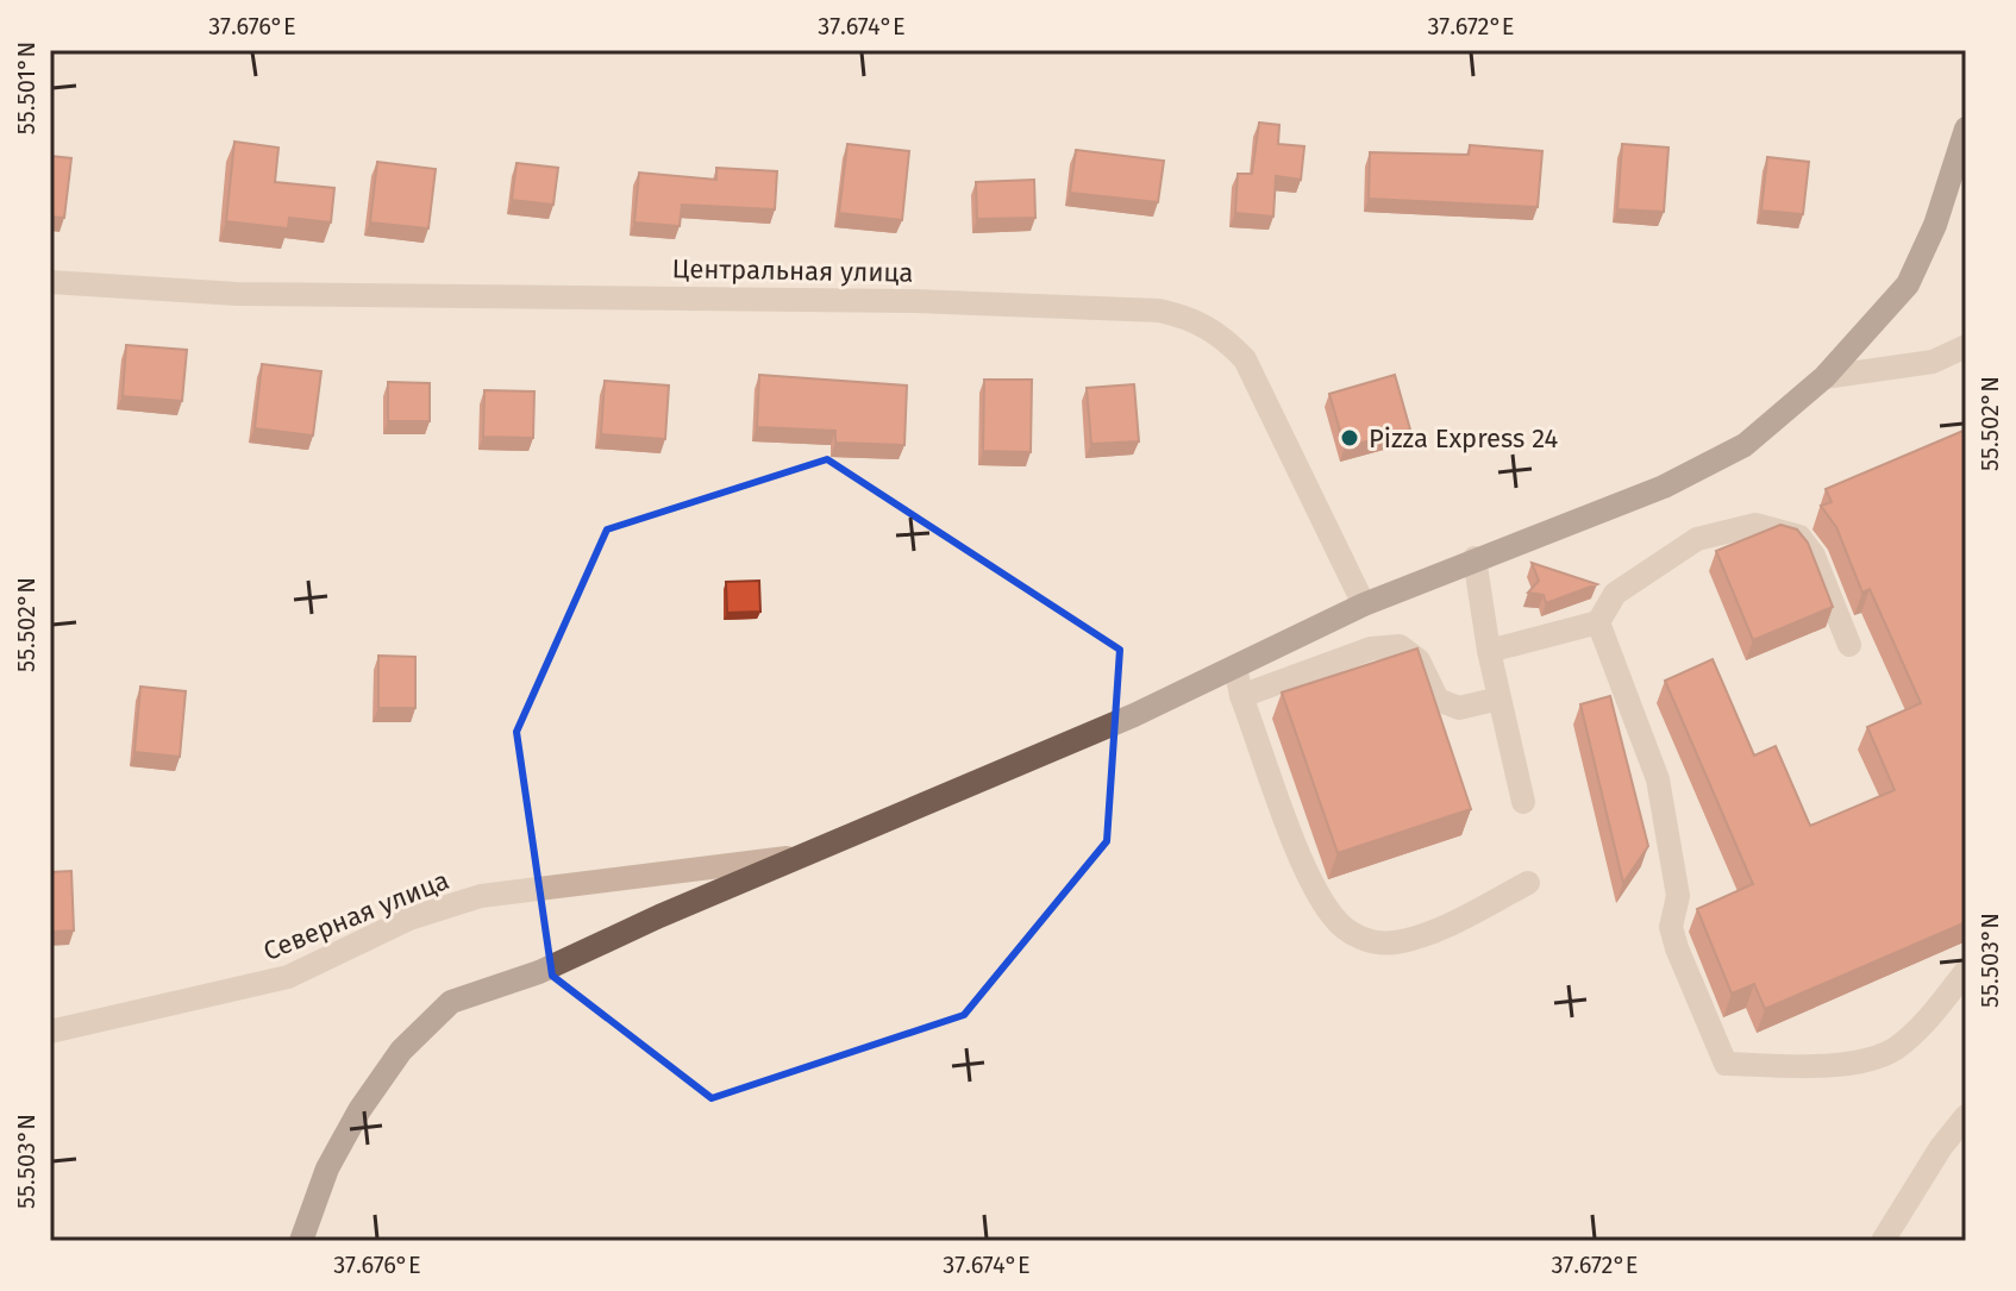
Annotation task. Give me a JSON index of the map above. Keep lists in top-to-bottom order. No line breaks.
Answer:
{"streets":{"street":["Центральная улица","Северная улица"]},"places":["Pizza Express 24"],"coordinates":["37.676°E","37.674°E","37.672°E","55.501°N","55.502°N","55.503°N"]}
